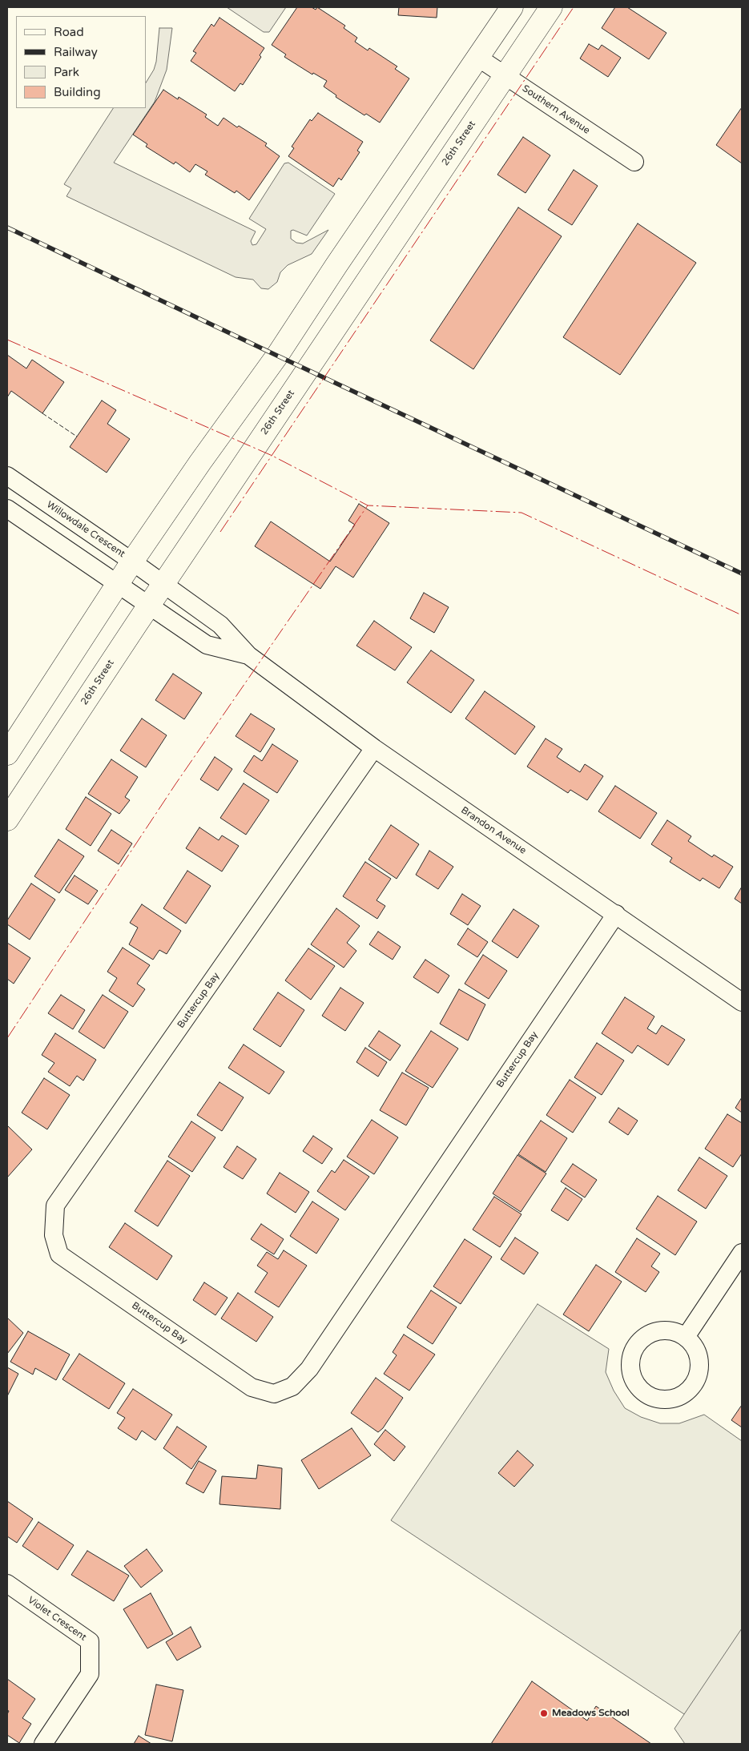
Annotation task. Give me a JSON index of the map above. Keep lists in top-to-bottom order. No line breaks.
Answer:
{"streets":{"street":["Southern Avenue","26th Street","Willowdale Crescent","Brandon Avenue","Buttercup Bay","Violet Crescent"]},"crossings":[["Southern Avenue","26th Street"],["26th Street","Willowdale Crescent"],["26th Street","Brandon Avenue"],["Willowdale Crescent","Brandon Avenue"],["Brandon Avenue","Buttercup Bay"]],"places":["Meadows School"],"legend":["Road","Railway","Park","Building"]}
